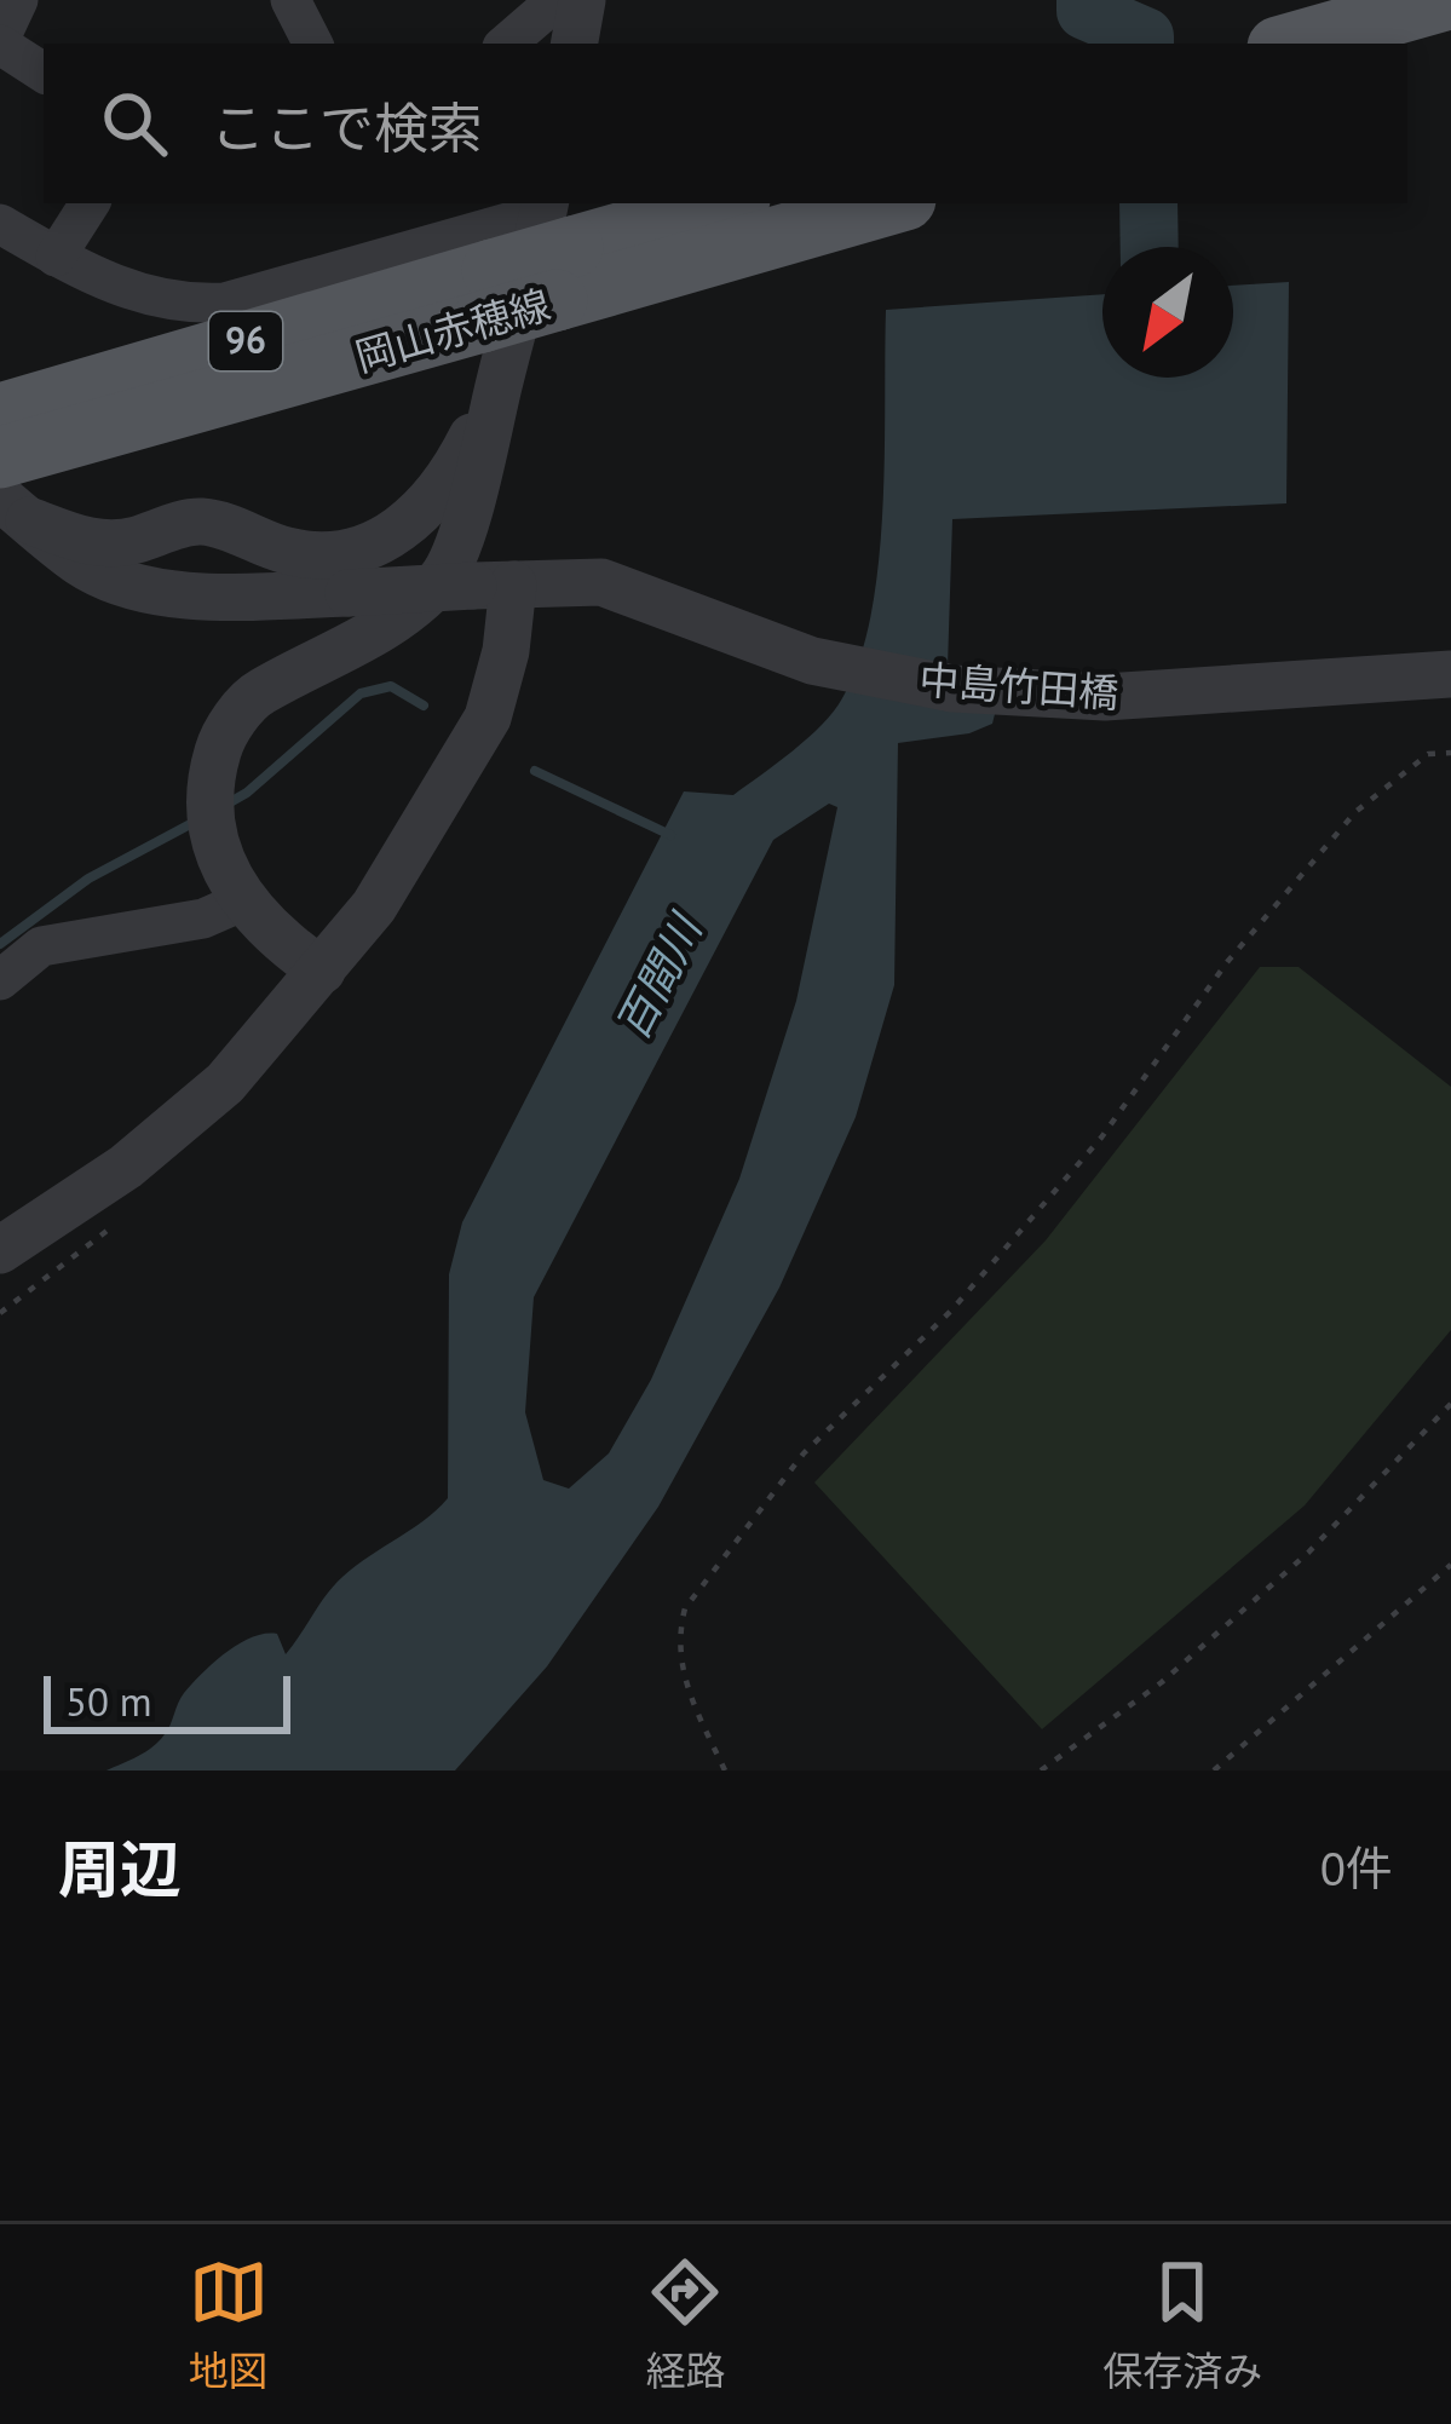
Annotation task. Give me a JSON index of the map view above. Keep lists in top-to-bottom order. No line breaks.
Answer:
{"streets":{"main road":["岡山赤穂線","96"],"street":["中島竹田橋"]},"water":["百間川"],"scale_bar":"50 m","north":"bottom left","page":{"search":"ここで検索","scale":"50 m","heading":["周辺","0件"],"nav":["地図","経路","保存済み"]}}
